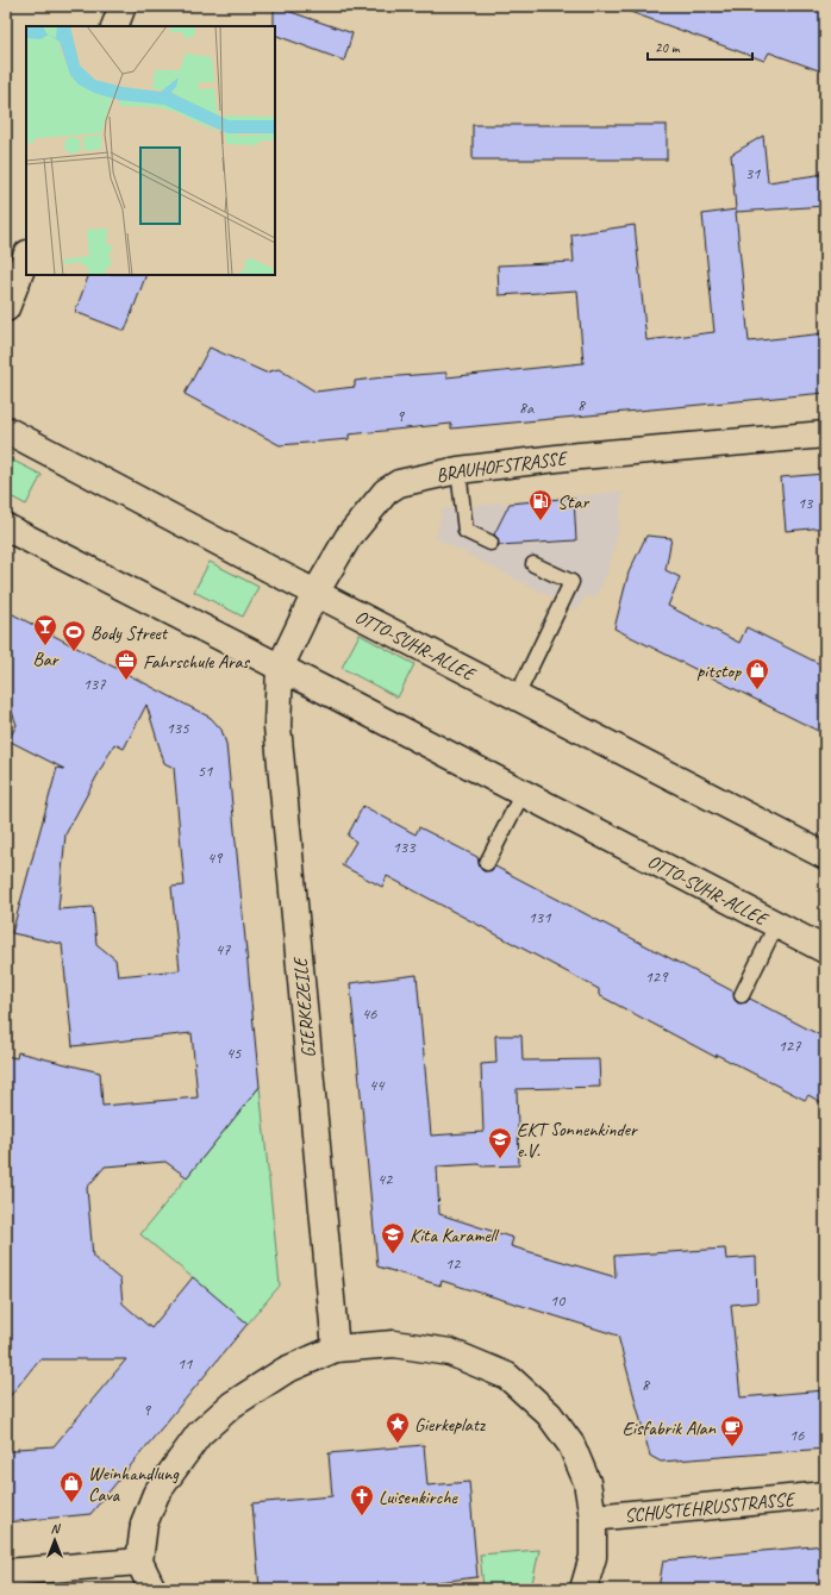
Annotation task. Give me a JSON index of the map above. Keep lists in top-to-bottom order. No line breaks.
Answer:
{"streets":{"street":["BRAUHOFSTRASSE","OTTO-SUHR-ALLEE","GIERKEZEILE","SCHUSTEHRUSSTRASSE"]},"crossings":[["BRAUHOFSTRASSE","OTTO-SUHR-ALLEE"],["BRAUHOFSTRASSE","GIERKEZEILE"],["OTTO-SUHR-ALLEE","GIERKEZEILE"]],"places":{"fuel station":["Star"],"bar":["Bar"],"sports":["Body Street"],"office":["Fahrschule Aras"],"shop":["pitstop","Weinhandlung Cava"],"school or university":["EKT Sonnenkinder e.V.","Kita Karamell"],"place":["Gierkeplatz"],"cafe":["Eisfabrik Alan"],"church":["Luisenkirche"]},"house_numbers":["31","8","8a","9","13","137","135","51","133","49","131","47","129","46","127","45","44","42","12","10","11","8","9","16"],"scale_bar":"20 m","north":"top"}
